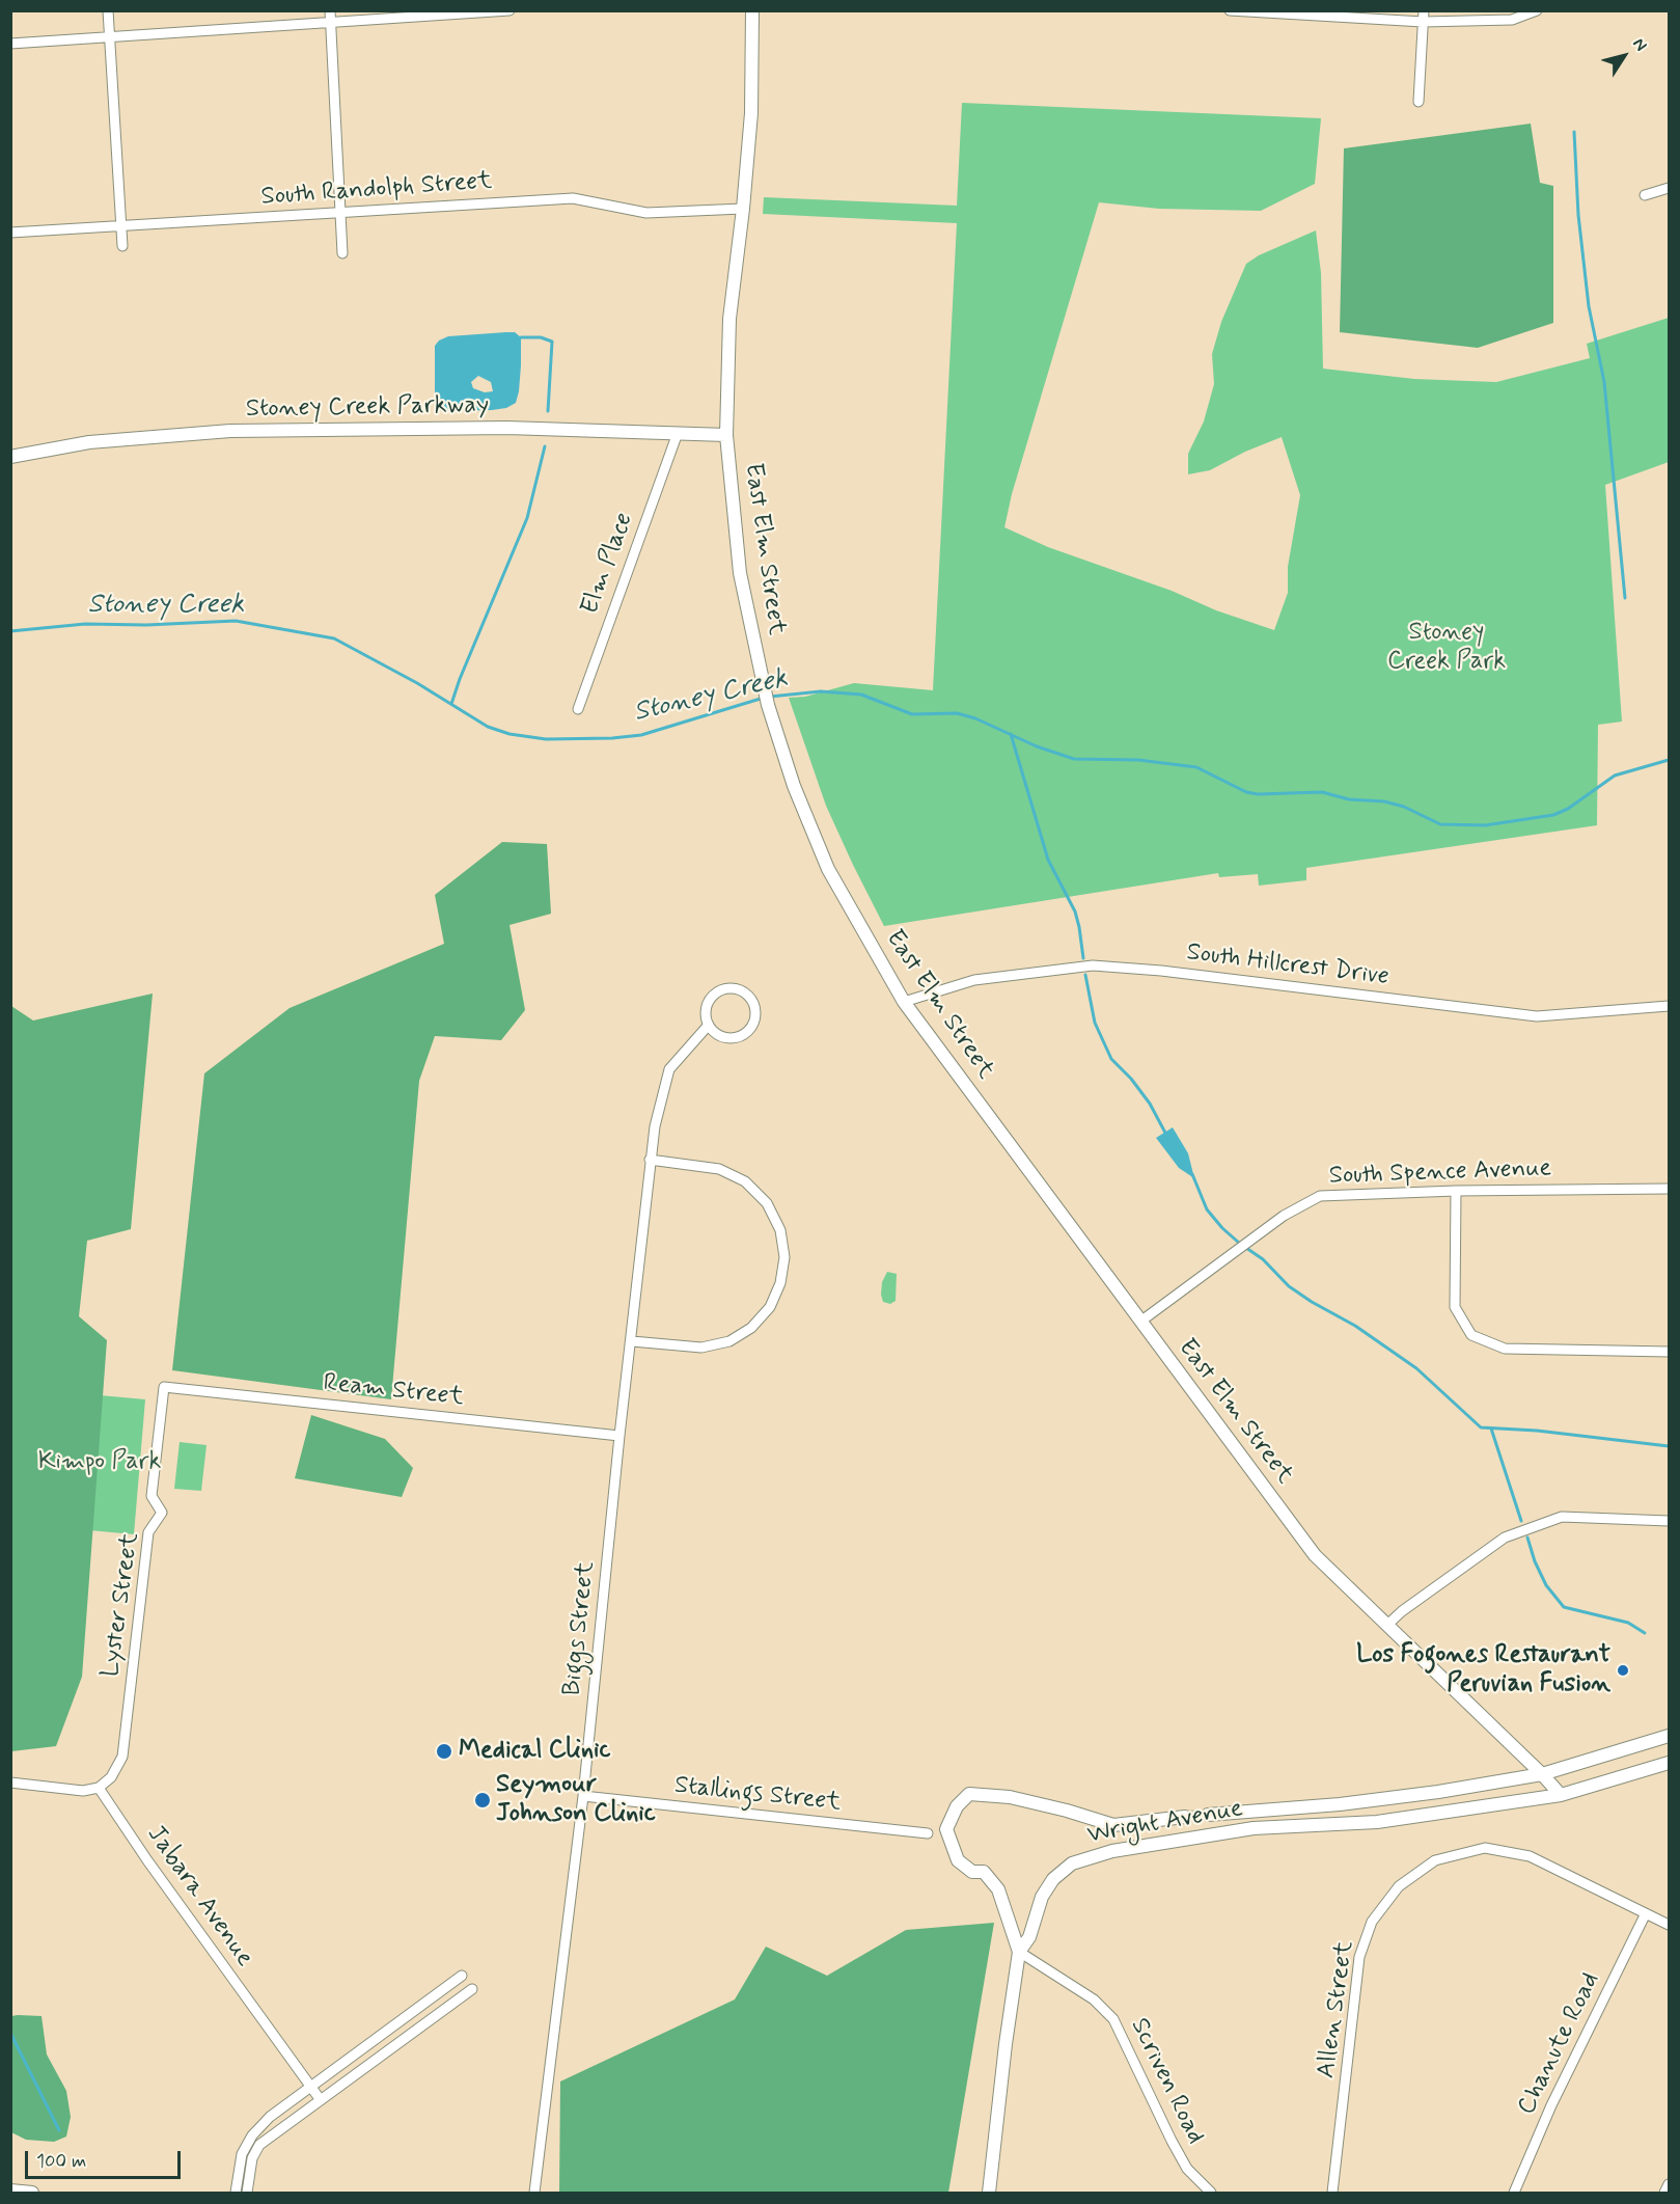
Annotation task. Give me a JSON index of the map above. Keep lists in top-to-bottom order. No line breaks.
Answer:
{"streets":{"street":["South Randolph Street","Stoney Creek Parkway","East Elm Street","Elm Place","South Hillcrest Drive","South Spence Avenue","Ream Street","Lyster Street","Biggs Street","Stallings Street","Wright Avenue","Jabara Avenue","Allen Street","Chanute Road","Scriven Road"]},"crossings":[["South Randolph Street","East Elm Street"],["Stoney Creek Parkway","East Elm Street"],["Stoney Creek Parkway","Elm Place"],["East Elm Street","South Hillcrest Drive"],["East Elm Street","South Spence Avenue"],["East Elm Street","Wright Avenue"],["Ream Street","Lyster Street"],["Ream Street","Biggs Street"],["Lyster Street","Jabara Avenue"],["Biggs Street","Stallings Street"],["Wright Avenue","Scriven Road"],["Allen Street","Chanute Road"]],"water":["Stoney Creek"],"parks":["Stoney Creek Park","Kimpo Park"],"places":["Los Fogones Restaurant Peruvian Fusion","Medical Clinic","Seymour Johnson Clinic"],"scale_bar":"100 m","north":"top right"}
